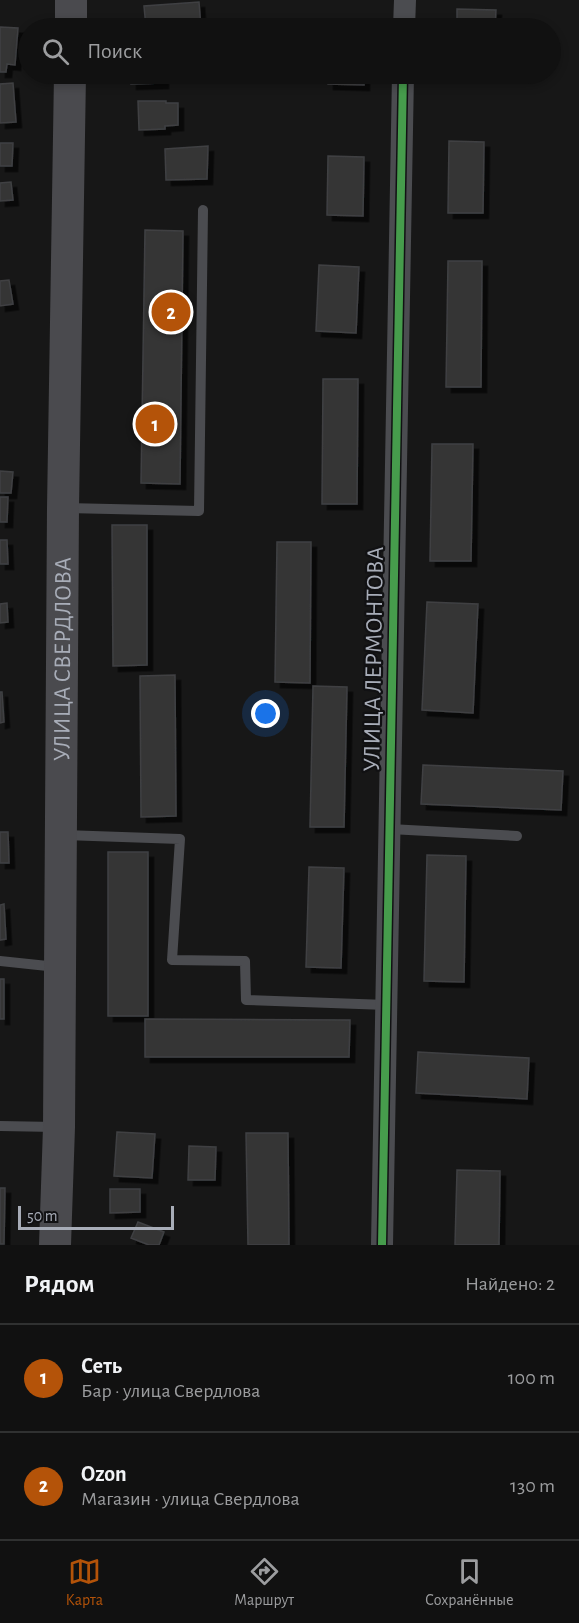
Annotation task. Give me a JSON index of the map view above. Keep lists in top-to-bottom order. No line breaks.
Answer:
{"streets":{"main road":["УЛИЦА СВЕРДЛОВА"],"street":["УЛИЦА ЛЕРМОНТОВА"]},"scale_bar":"50 m","page":{"search":"Поиск","pins":["2","1"],"scale":"50 m","heading":["Рядом","Найдено: 2"],"list":[{"mark":"1","name":"Сеть","note":"Бар · улица Свердлова","value":"100 m"},{"mark":"2","name":"Ozon","note":"Магазин · улица Свердлова","value":"130 m"}],"nav":["Карта","Маршрут","Сохранённые"]}}
